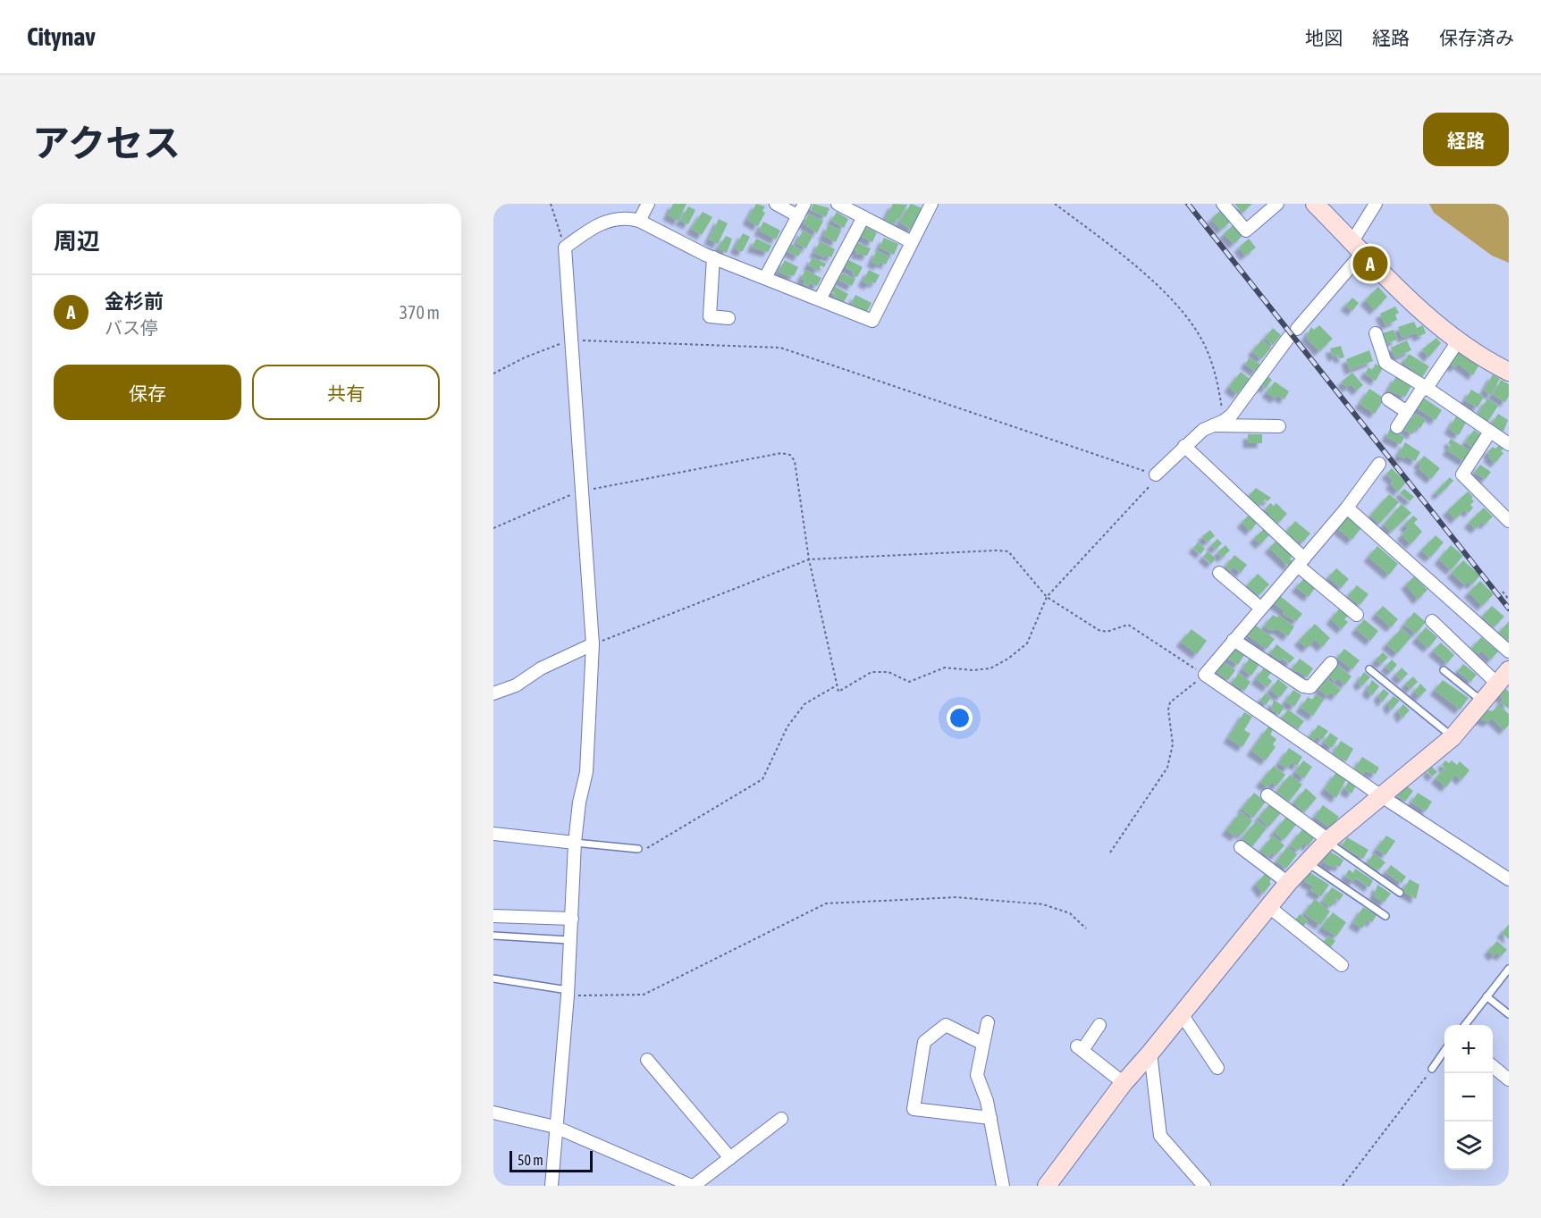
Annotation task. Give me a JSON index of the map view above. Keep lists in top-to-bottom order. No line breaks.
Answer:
{"scale_bar":"50 m","page":{"header":"Citynav","nav":["地図","経路","保存済み"],"title":"アクセス","buttons":["経路",["保存","共有"]],"heading":"周辺","pins":"A","list":[{"mark":"A","name":"金杉前","note":"バス停","value":"370 m"}],"map_buttons":["+","−"],"scale":"50 m"}}
